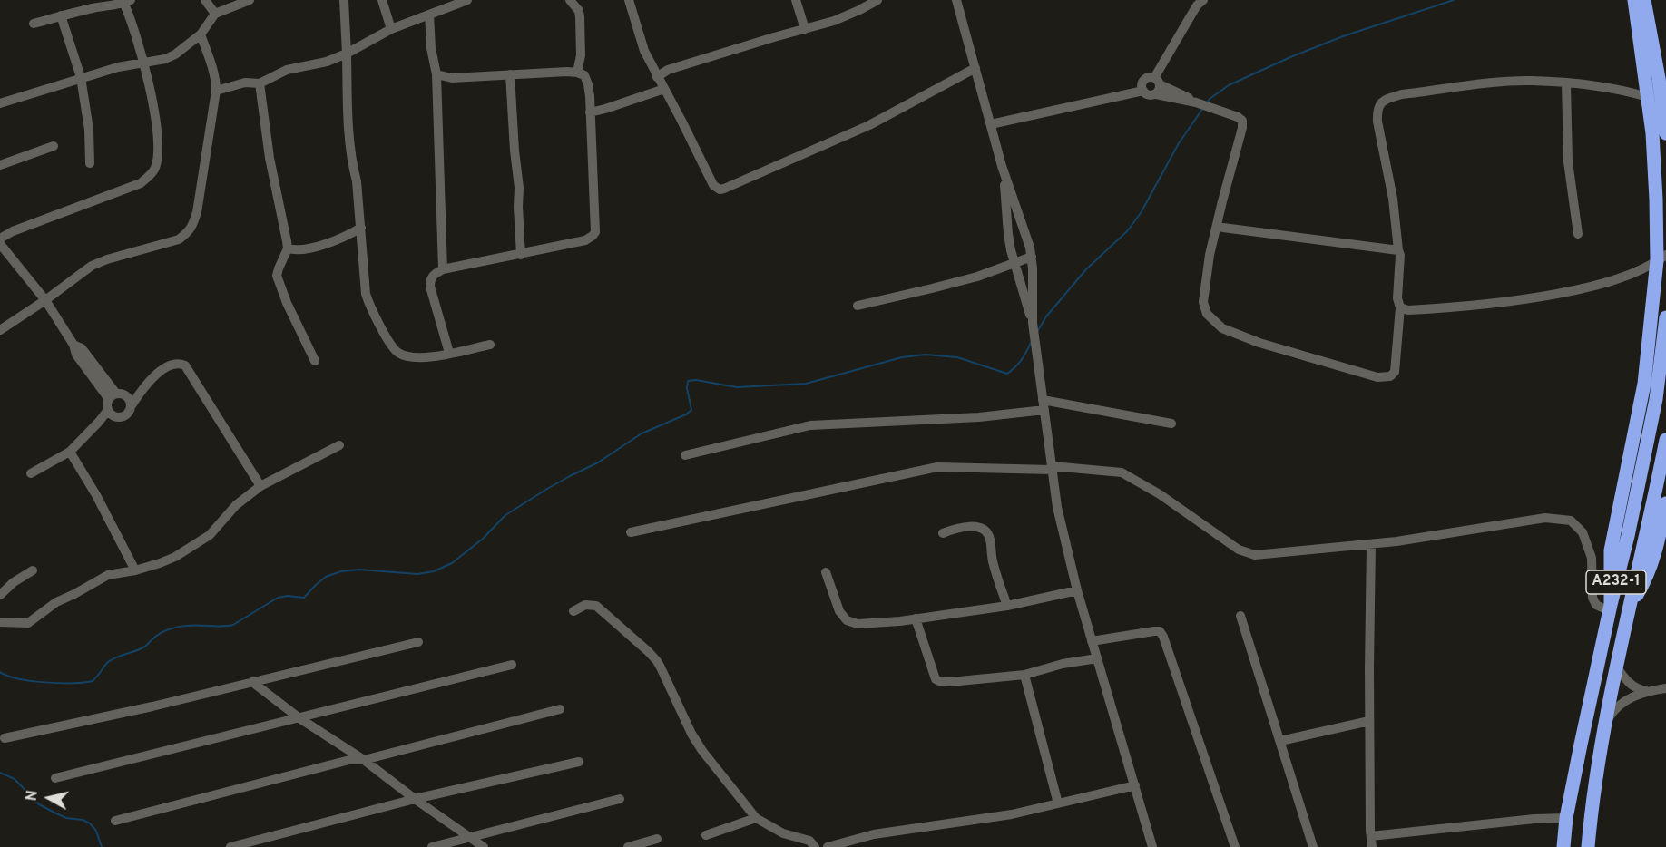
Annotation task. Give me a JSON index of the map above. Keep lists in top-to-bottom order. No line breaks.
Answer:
{"streets":{"highway":["A232-1"]},"north":"left"}
